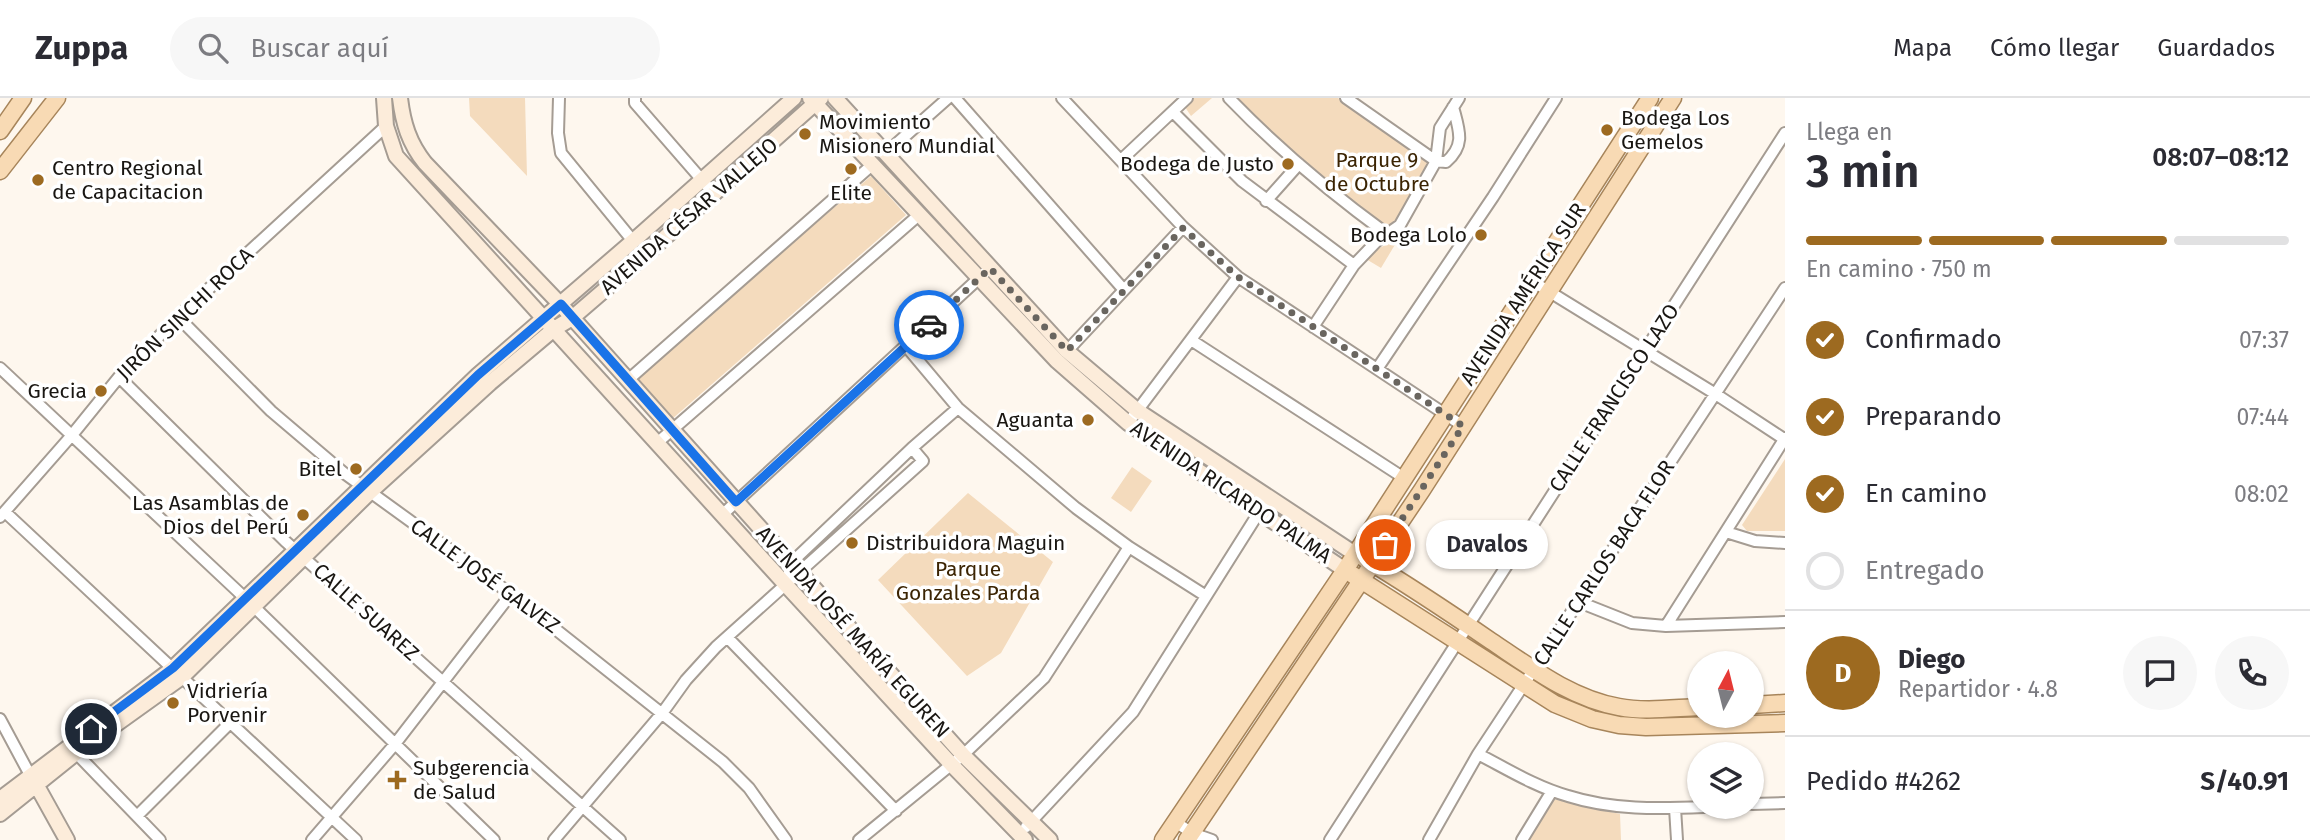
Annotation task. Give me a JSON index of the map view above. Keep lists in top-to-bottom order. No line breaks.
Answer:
{"streets":{"main road":["AVENIDA CÉSAR VALLEJO","AVENIDA AMÉRICA SUR","AVENIDA RICARDO PALMA","AVENIDA JOSÉ MARÍA EGUREN"],"street":["JIRÓN SINCHI ROCA","CALLE FRANCISCO LAZO","CALLE CARLOS BACA FLOR","CALLE JOSÉ GALVEZ","CALLE SUAREZ"]},"crossings":[["AVENIDA CÉSAR VALLEJO","AVENIDA RICARDO PALMA"],["AVENIDA CÉSAR VALLEJO","AVENIDA JOSÉ MARÍA EGUREN"],["AVENIDA AMÉRICA SUR","AVENIDA RICARDO PALMA"],["JIRÓN SINCHI ROCA","CALLE JOSÉ GALVEZ"],["JIRÓN SINCHI ROCA","CALLE SUAREZ"],["JIRÓN SINCHI ROCA","AVENIDA JOSÉ MARÍA EGUREN"],["CALLE FRANCISCO LAZO","AVENIDA RICARDO PALMA"],["AVENIDA RICARDO PALMA","CALLE CARLOS BACA FLOR"]],"parks":["Parque 9 de Octubre","Parque Gonzales Parda"],"places":{"other":["Bodega Los Gemelos","Movimiento Misionero Mundial","Bodega de Justo","Elite","Centro Regional de Capacitacion","Bodega Lolo","Grecia","Aguanta","Bitel","Las Asamblas de Dios del Perú","Distribuidora Maguin","Davalos","Vidriería Porvenir"],"health":["Subgerencia de Salud"]},"north":"top","page":{"header":"Zuppa","search":"Buscar aquí","nav":["Mapa","Cómo llegar","Guardados"],"heading":["3 min","Llega en","08:07–08:12"],"panel":["Diego","Repartidor · 4.8","Pedido #4262","S/40.91"],"bar":"En camino · 750 m","list":[["Confirmado","07:37"],["Preparando","07:44"],["En camino","08:02"],"Entregado"],"bubble":"Davalos","round":"D"}}
